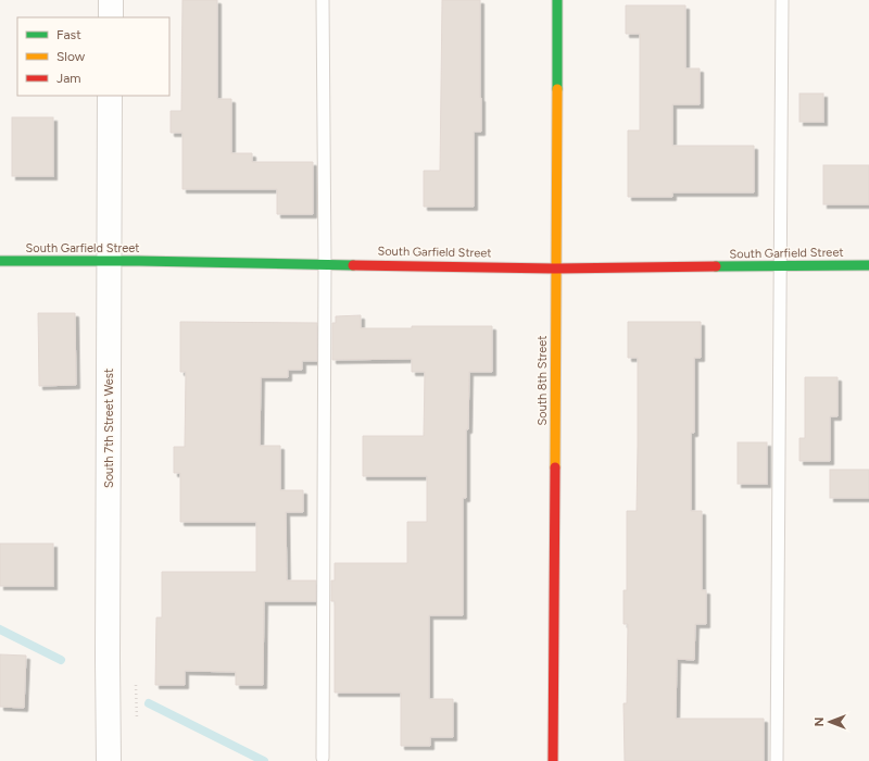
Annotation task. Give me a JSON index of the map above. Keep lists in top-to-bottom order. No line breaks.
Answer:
{"streets":{"street":["South Garfield Street","South 8th Street","South 7th Street West"]},"crossings":[["South Garfield Street","South 8th Street"],["South Garfield Street","South 7th Street West"]],"legend":["Fast","Slow","Jam"],"north":"left"}
